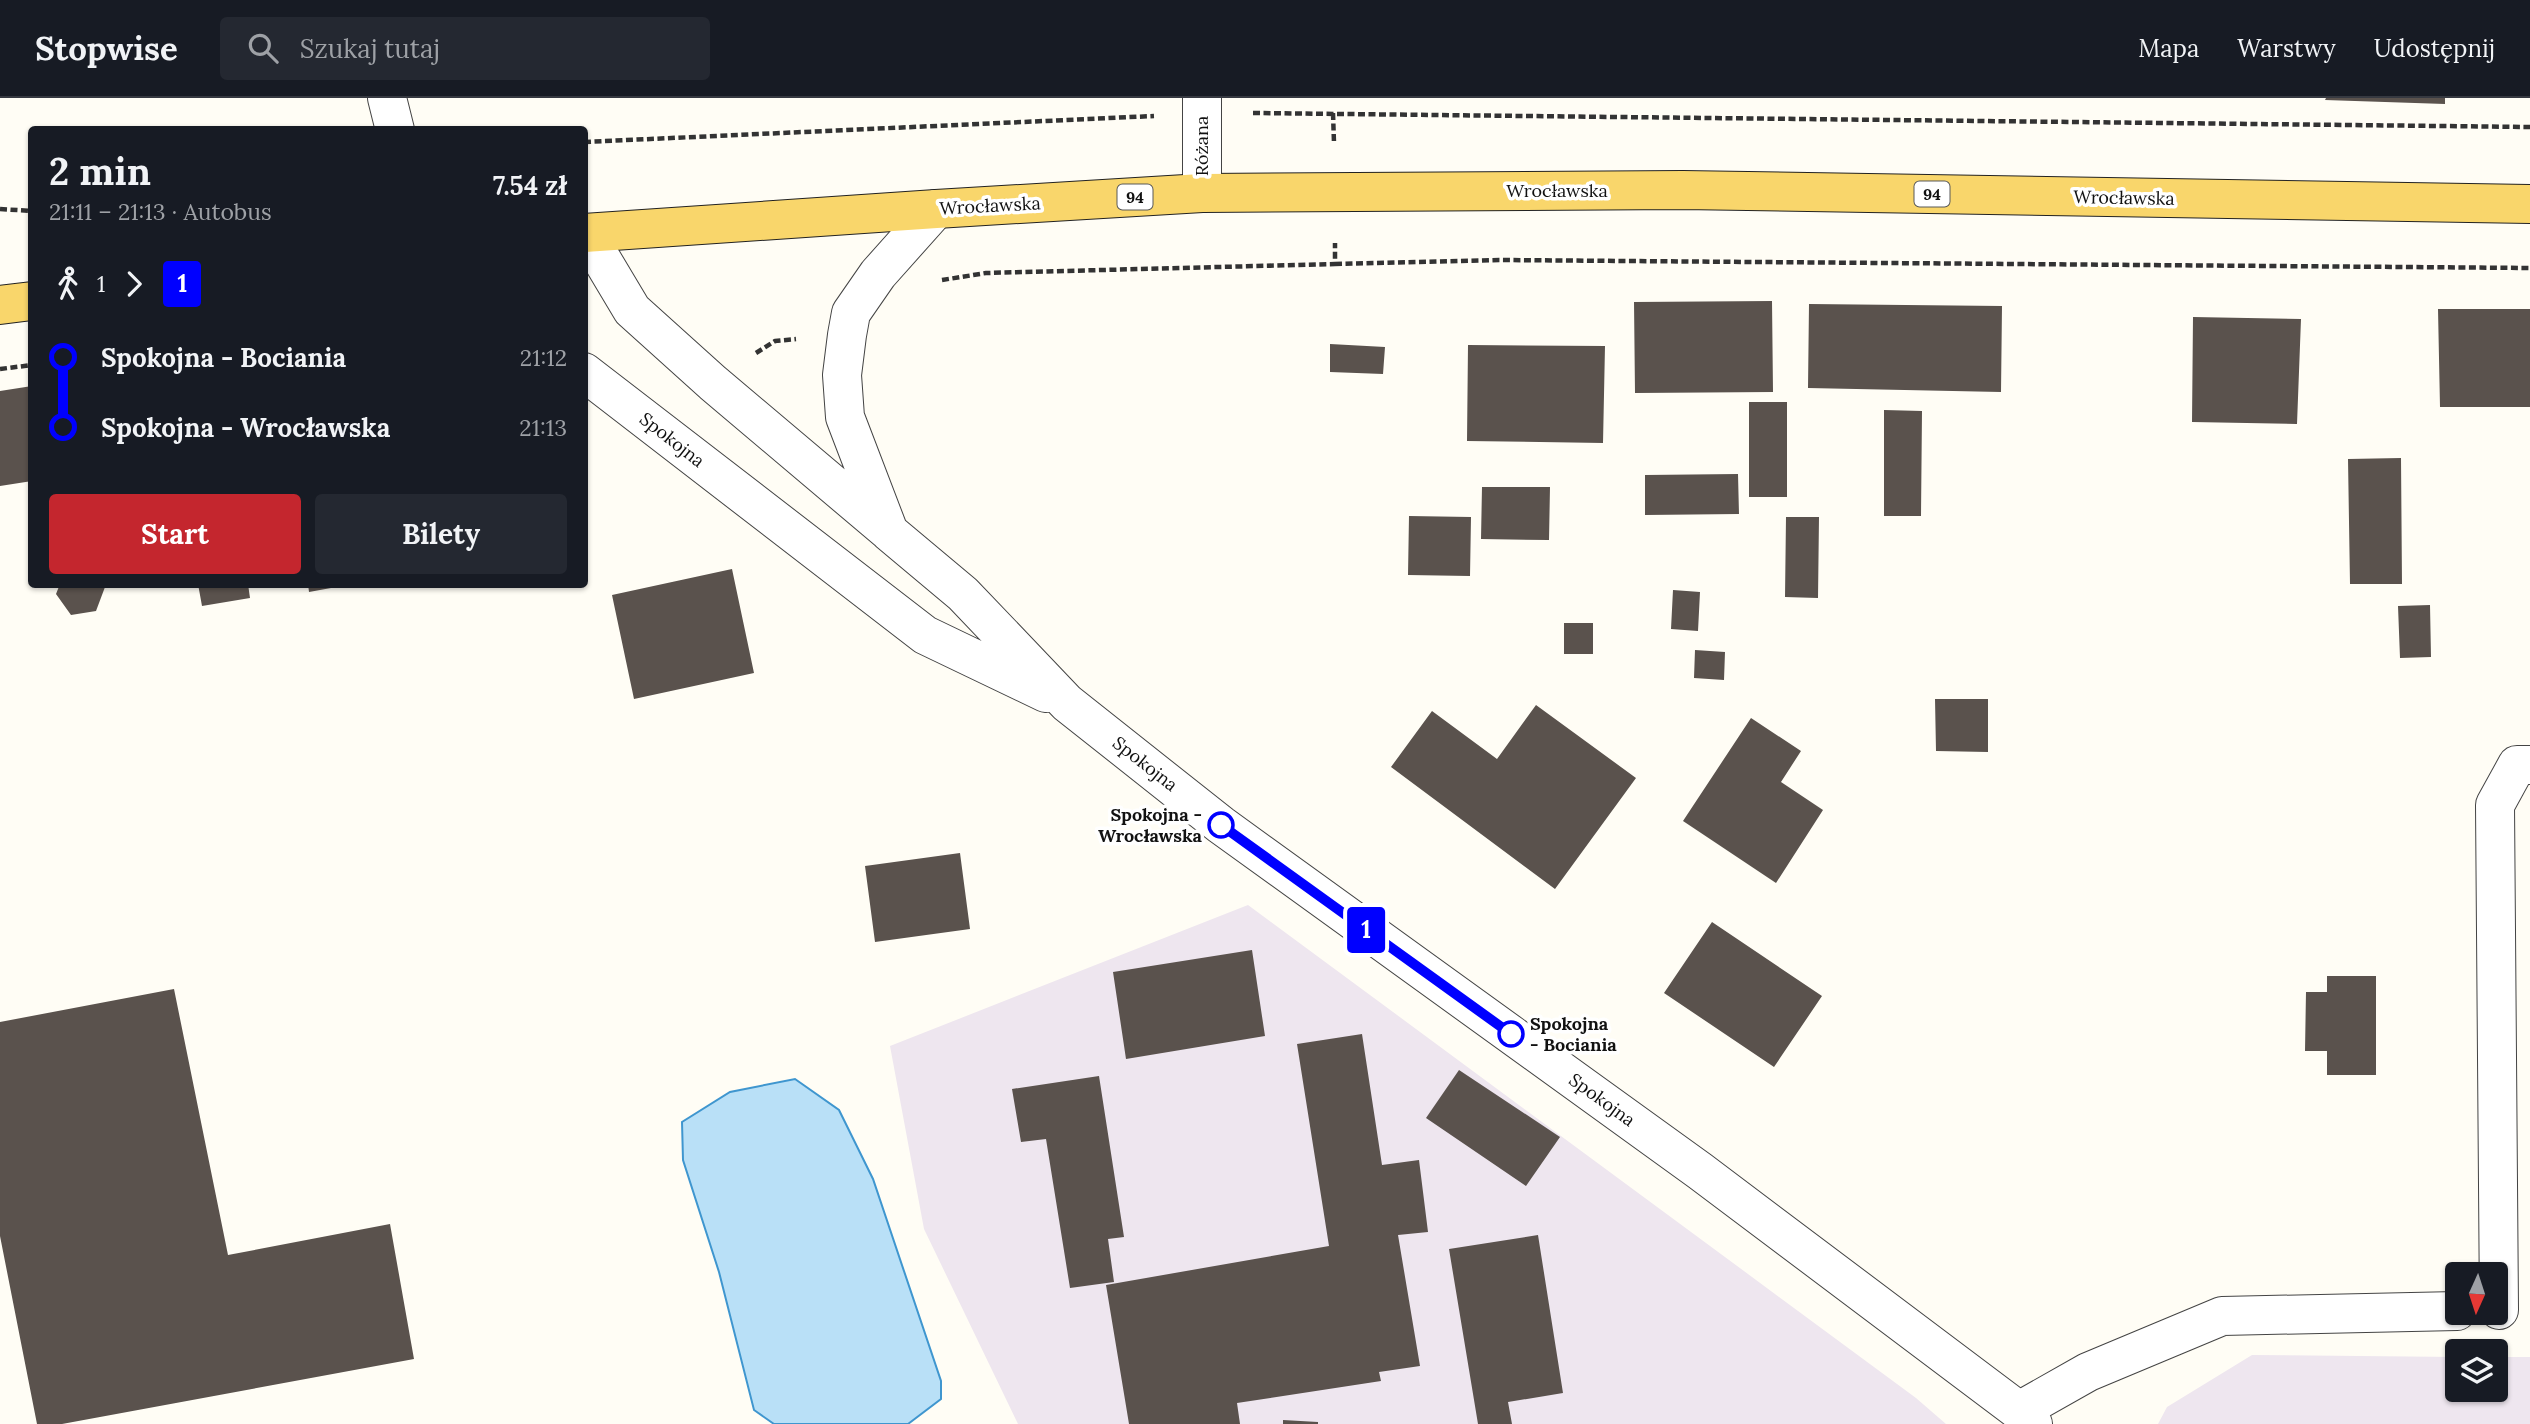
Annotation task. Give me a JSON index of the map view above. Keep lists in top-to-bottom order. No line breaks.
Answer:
{"streets":{"main road":["Wrocławska","94"],"street":["Różana","Spokojna"]},"crossings":[["Różana","Wrocławska"],["Wrocławska","Spokojna"]],"places":["Spokojna - Wrocławska","Spokojna - Bociania"],"lines":["bus line 1"],"north":"bottom","page":{"header":"Stopwise","search":"Szukaj tutaj","nav":["Mapa","Warstwy","Udostępnij"],"on_map":"1","heading":["2 min","21:11 – 21:13 · Autobus","7.54 zł"],"legs":["1","1"],"list":[{"name":"Spokojna - Bociania","value":"21:12"},{"name":"Spokojna - Wrocławska","value":"21:13"}],"buttons":["Start","Bilety"]}}
